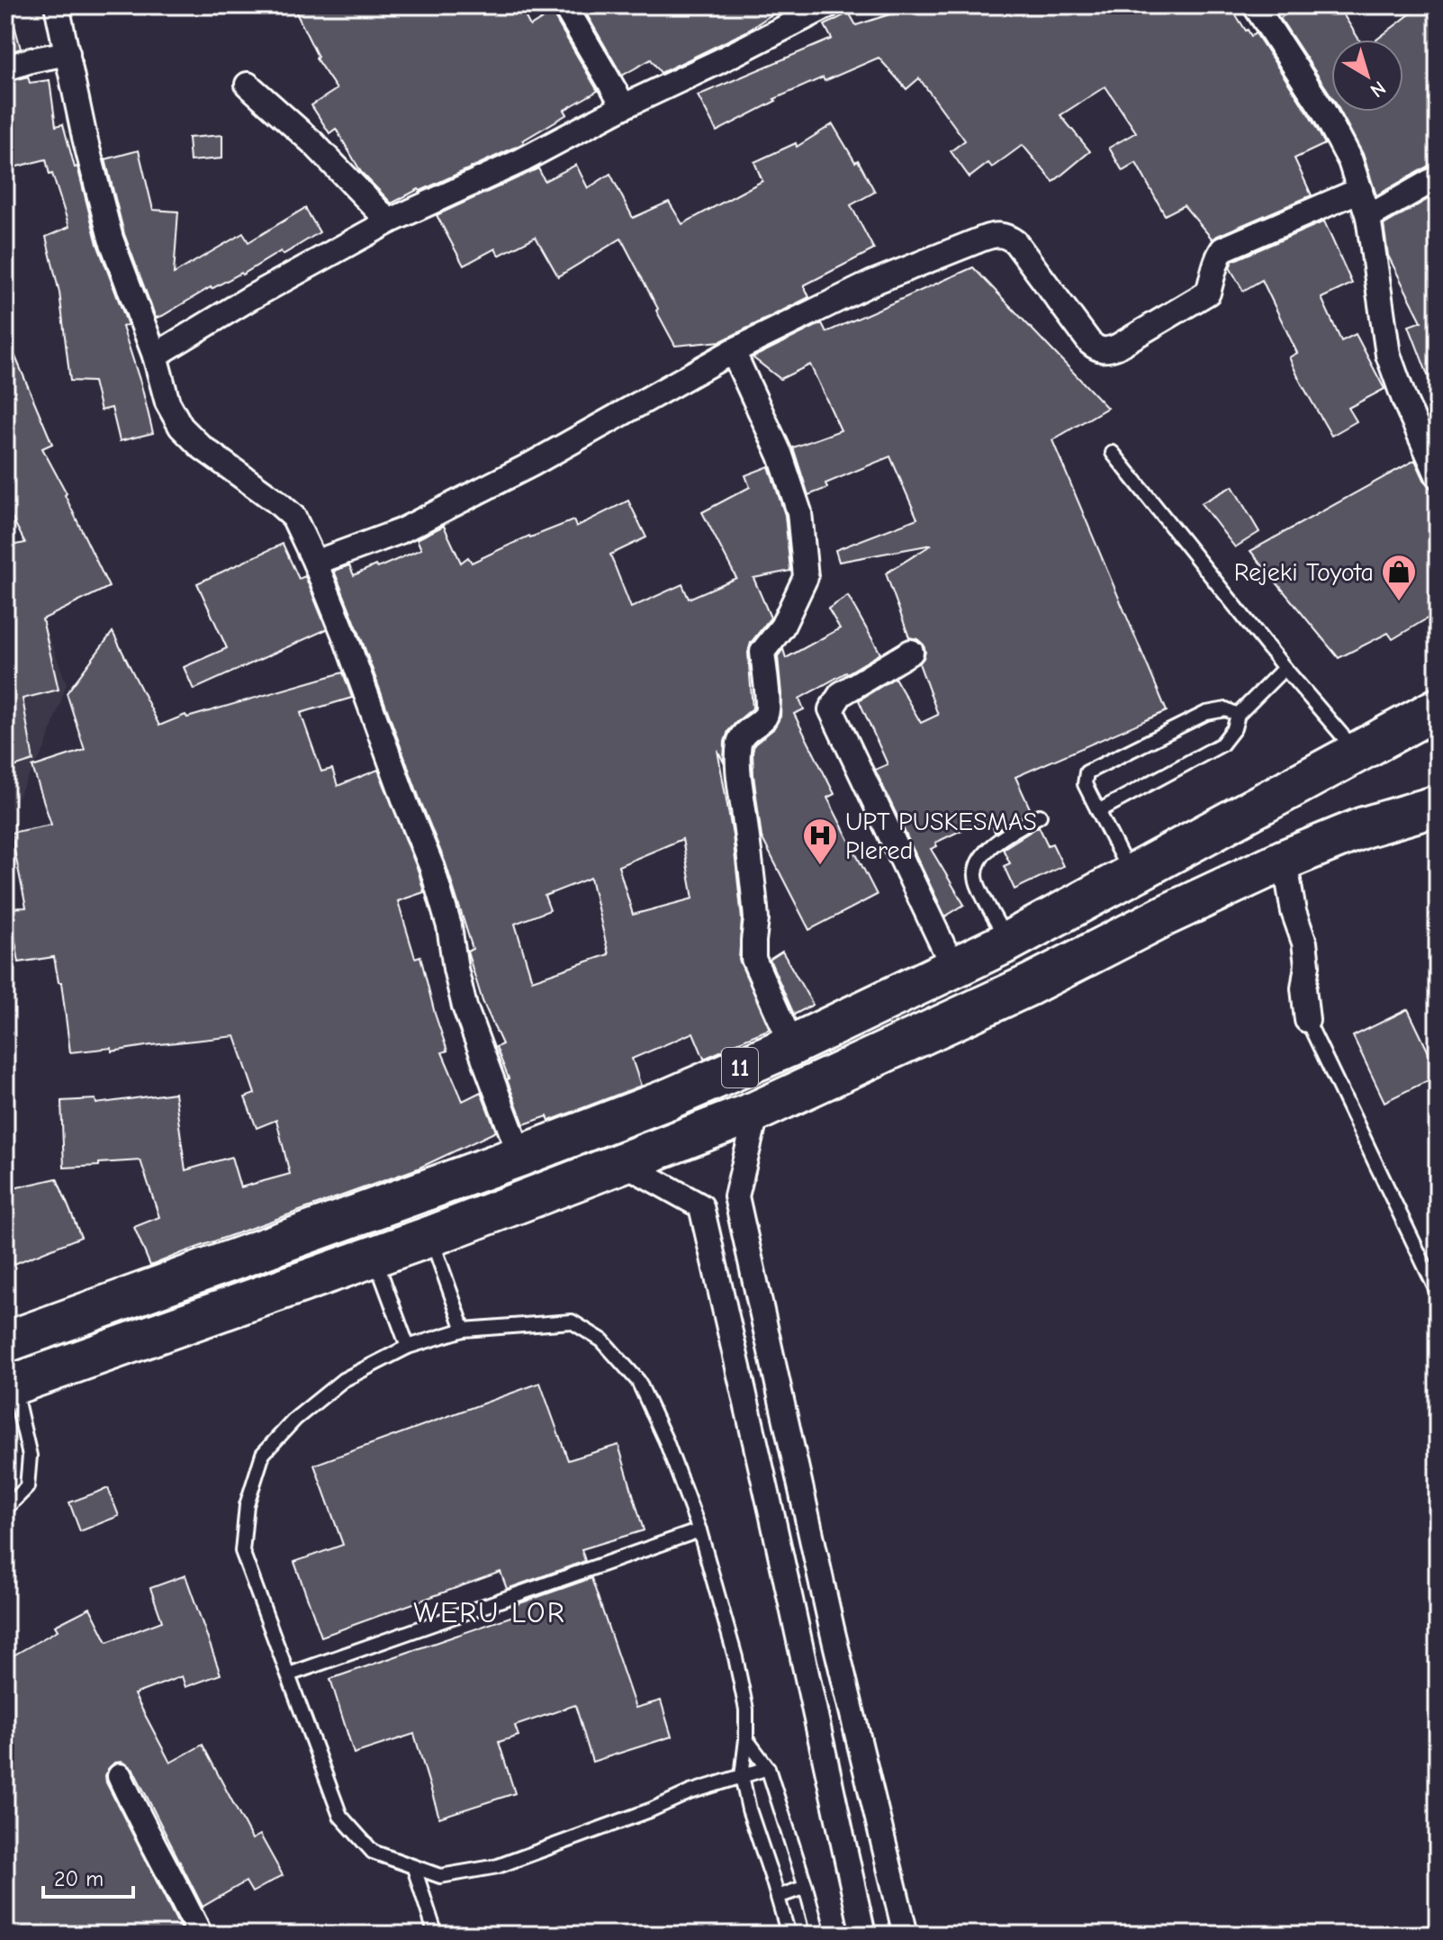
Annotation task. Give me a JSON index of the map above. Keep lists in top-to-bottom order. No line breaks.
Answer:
{"streets":{"highway":["11"]},"districts":["WERU LOR"],"places":{"shop":["Rejeki Toyota"],"hospital":["UPT PUSKESMAS Plered"]},"scale_bar":"20 m","north":"bottom right"}
